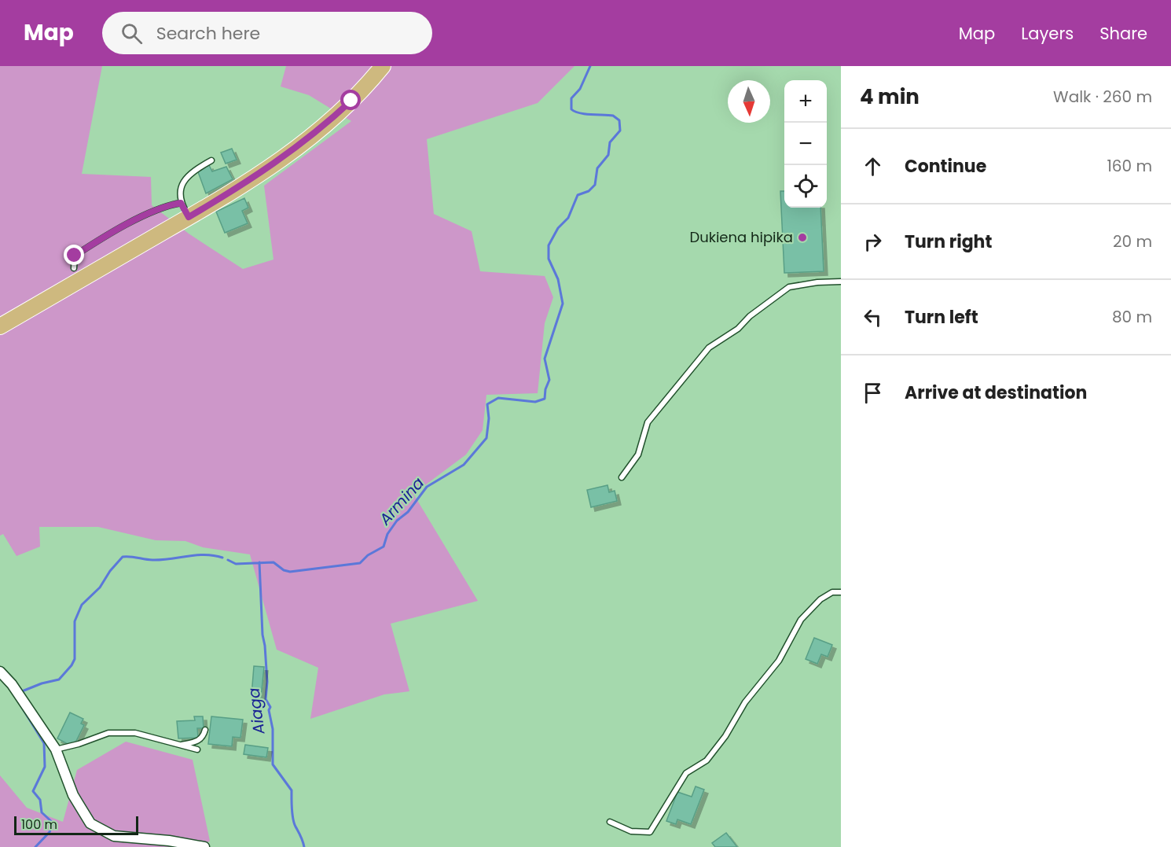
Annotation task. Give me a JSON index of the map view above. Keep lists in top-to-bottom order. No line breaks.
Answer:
{"water":["Armina","Aiaga"],"places":["Dukiena hipika"],"scale_bar":"100 m","north":"bottom","page":{"header":"Map","search":"Search here","nav":["Map","Layers","Share"],"heading":["4 min","Walk · 260 m"],"map_buttons":["+","−"],"list":[["Continue","160 m"],["Turn right","20 m"],["Turn left","80 m"],"Arrive at destination"],"scale":"100 m"}}
